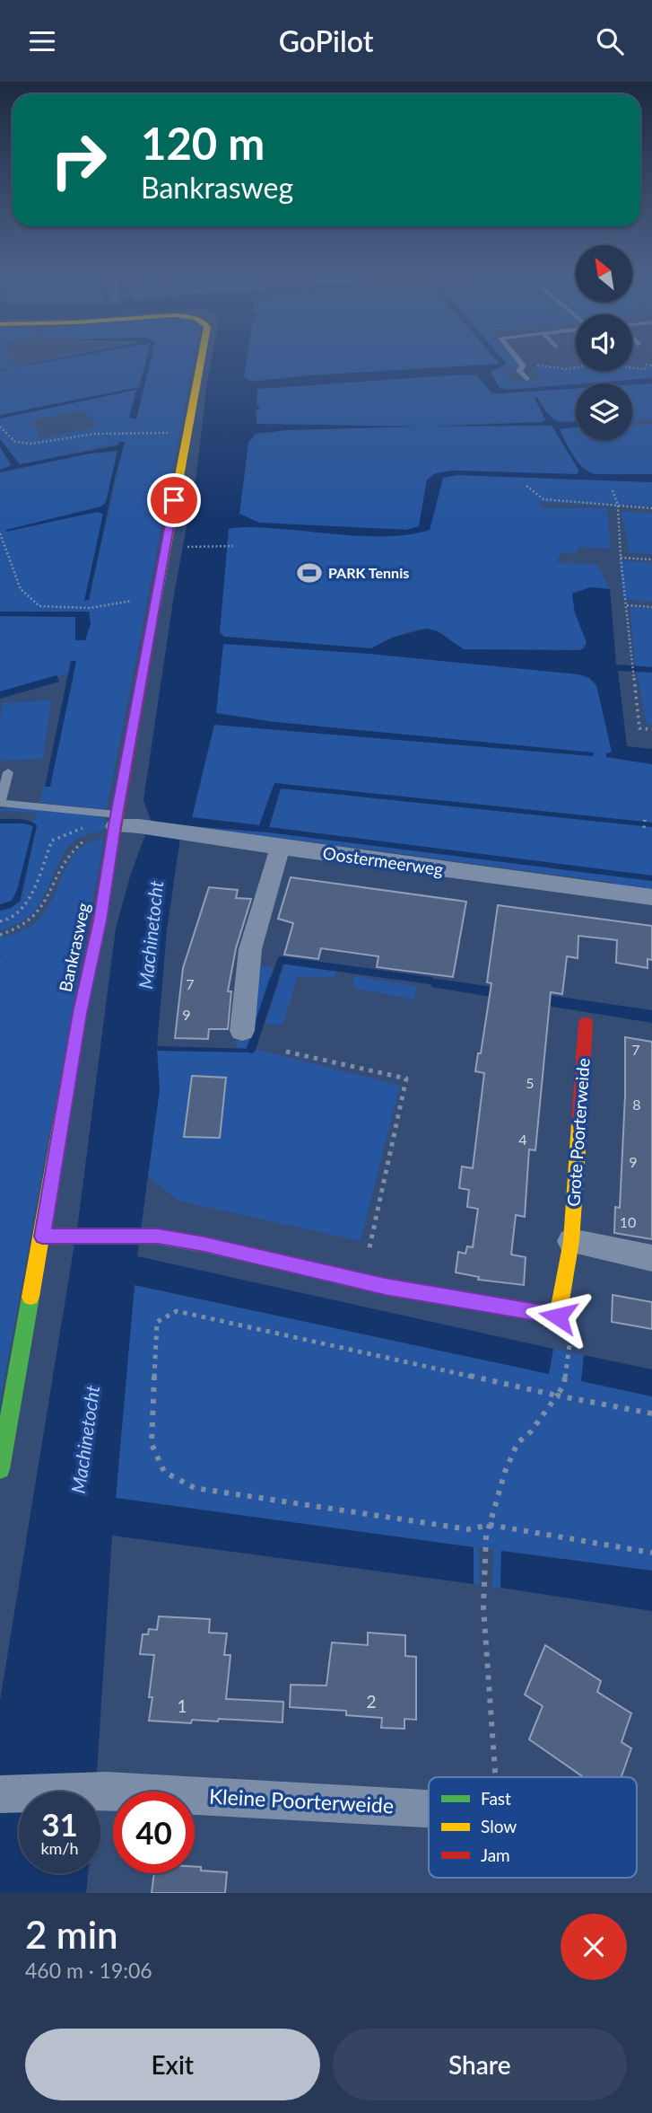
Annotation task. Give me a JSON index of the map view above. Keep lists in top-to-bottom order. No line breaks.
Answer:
{"streets":{"street":["Oostermeerweg","Bankrasweg","Grote Poorterweide","Kleine Poorterweide"]},"crossings":[["Oostermeerweg","Bankrasweg"]],"water":["Machinetocht"],"places":{"sports":["PARK Tennis"]},"house_numbers":["7","9","7","5","8","4","9","10","2","1"],"legend":["Fast","Slow","Jam"],"north":"top left","page":{"header":"GoPilot","turn":["120 m","Bankrasweg"],"speed":"31 km/h","limit":"40","heading":["2 min","460 m · 19:06"],"buttons":["Exit","Share"]}}
